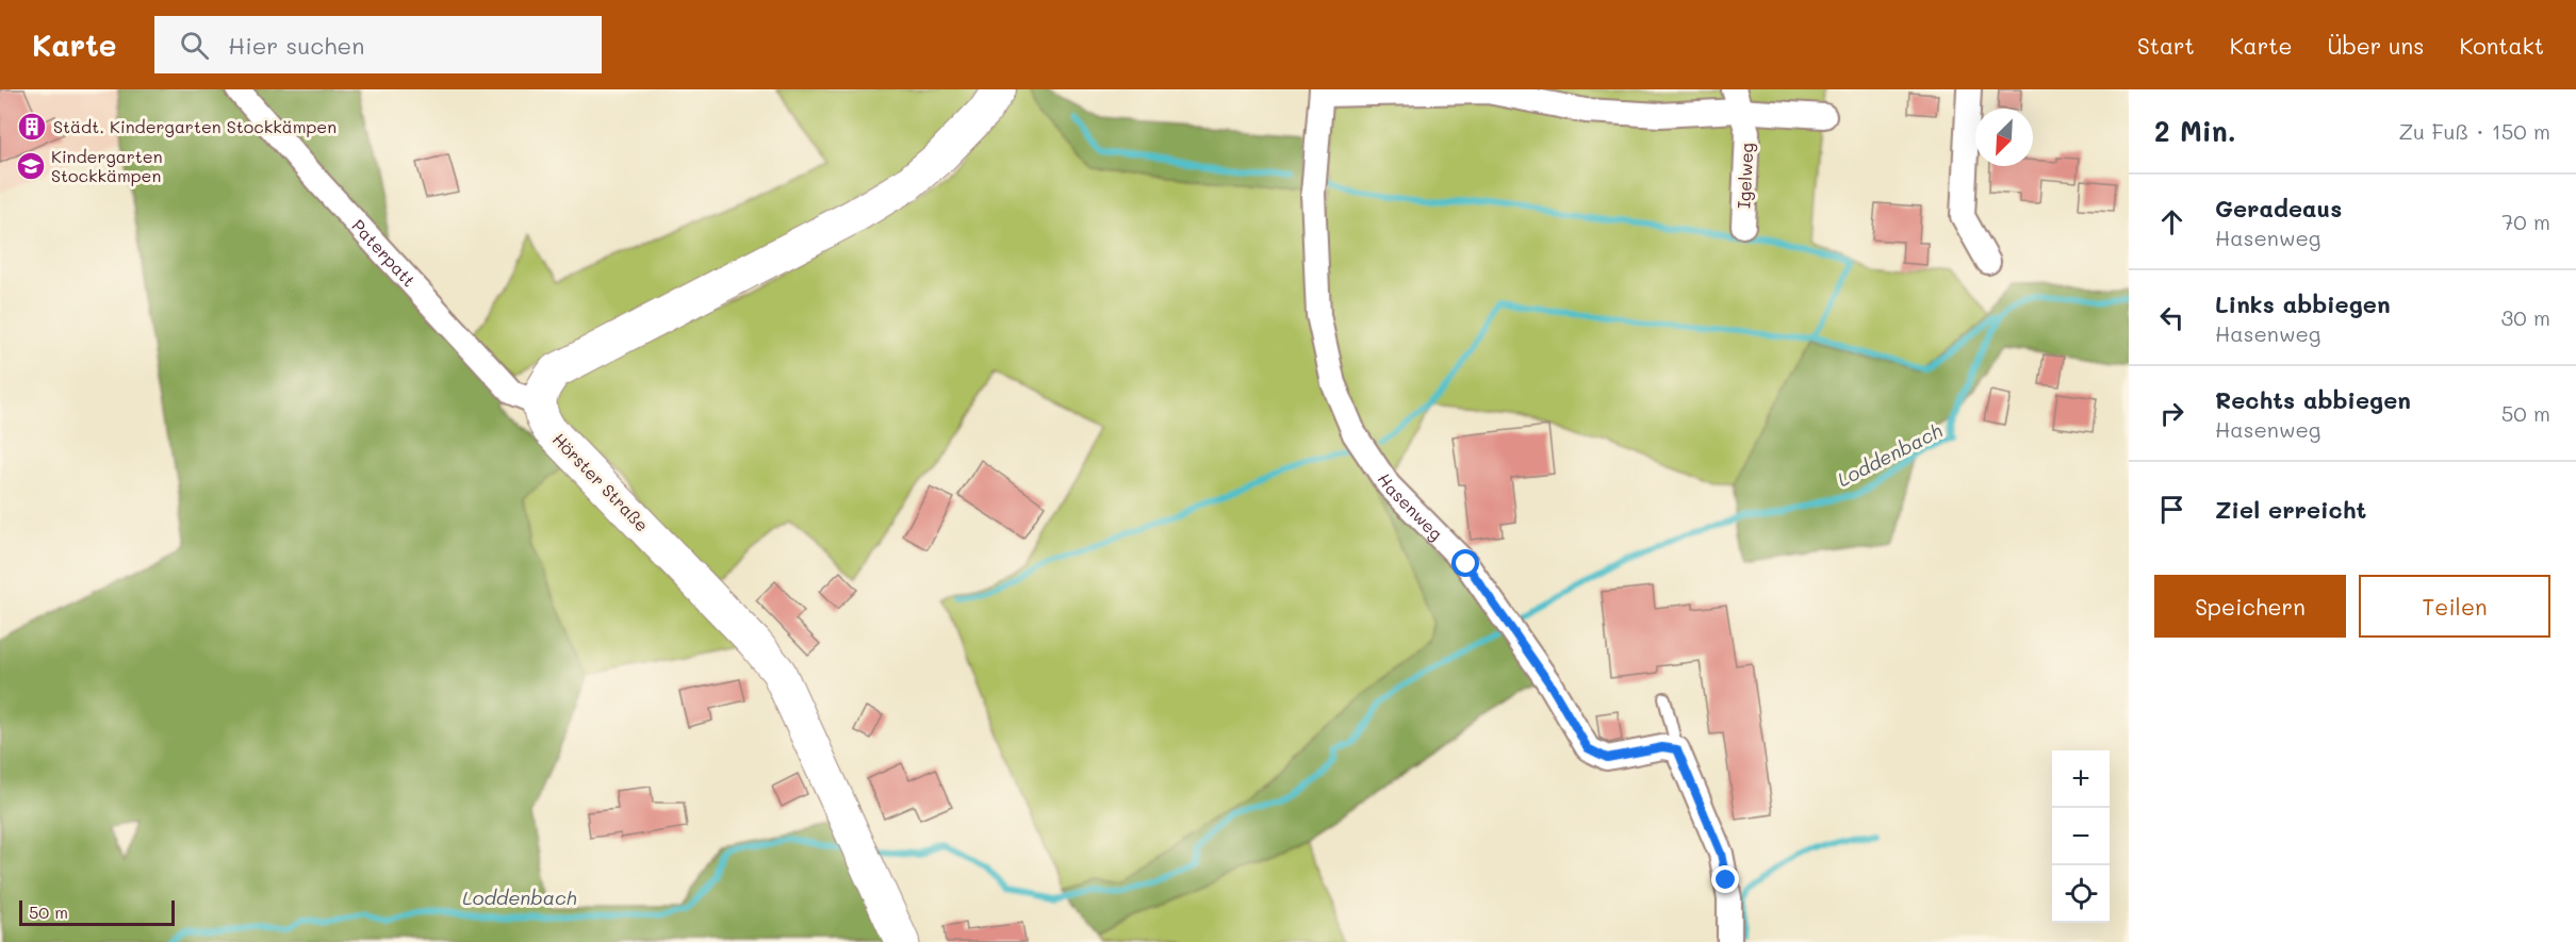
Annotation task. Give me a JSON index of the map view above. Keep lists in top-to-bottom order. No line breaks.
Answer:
{"streets":{"street":["Igelweg","Paterpatt","Hörster Straße","Hasenweg"]},"crossings":[["Paterpatt","Hörster Straße"]],"water":["Loddenbach"],"places":{"building":["Städt. Kindergarten Stockkämpen"],"school or university":["Kindergarten Stockkämpen"]},"scale_bar":"50 m","north":"bottom left","page":{"header":"Karte","search":"Hier suchen","nav":["Start","Karte","Über uns","Kontakt"],"heading":["2 Min.","Zu Fuß · 150 m"],"list":[["Geradeaus","Hasenweg","70 m"],["Links abbiegen","Hasenweg","30 m"],["Rechts abbiegen","Hasenweg","50 m"],"Ziel erreicht"],"buttons":["Speichern","Teilen"],"map_buttons":["+","−"],"scale":"50 m"}}
